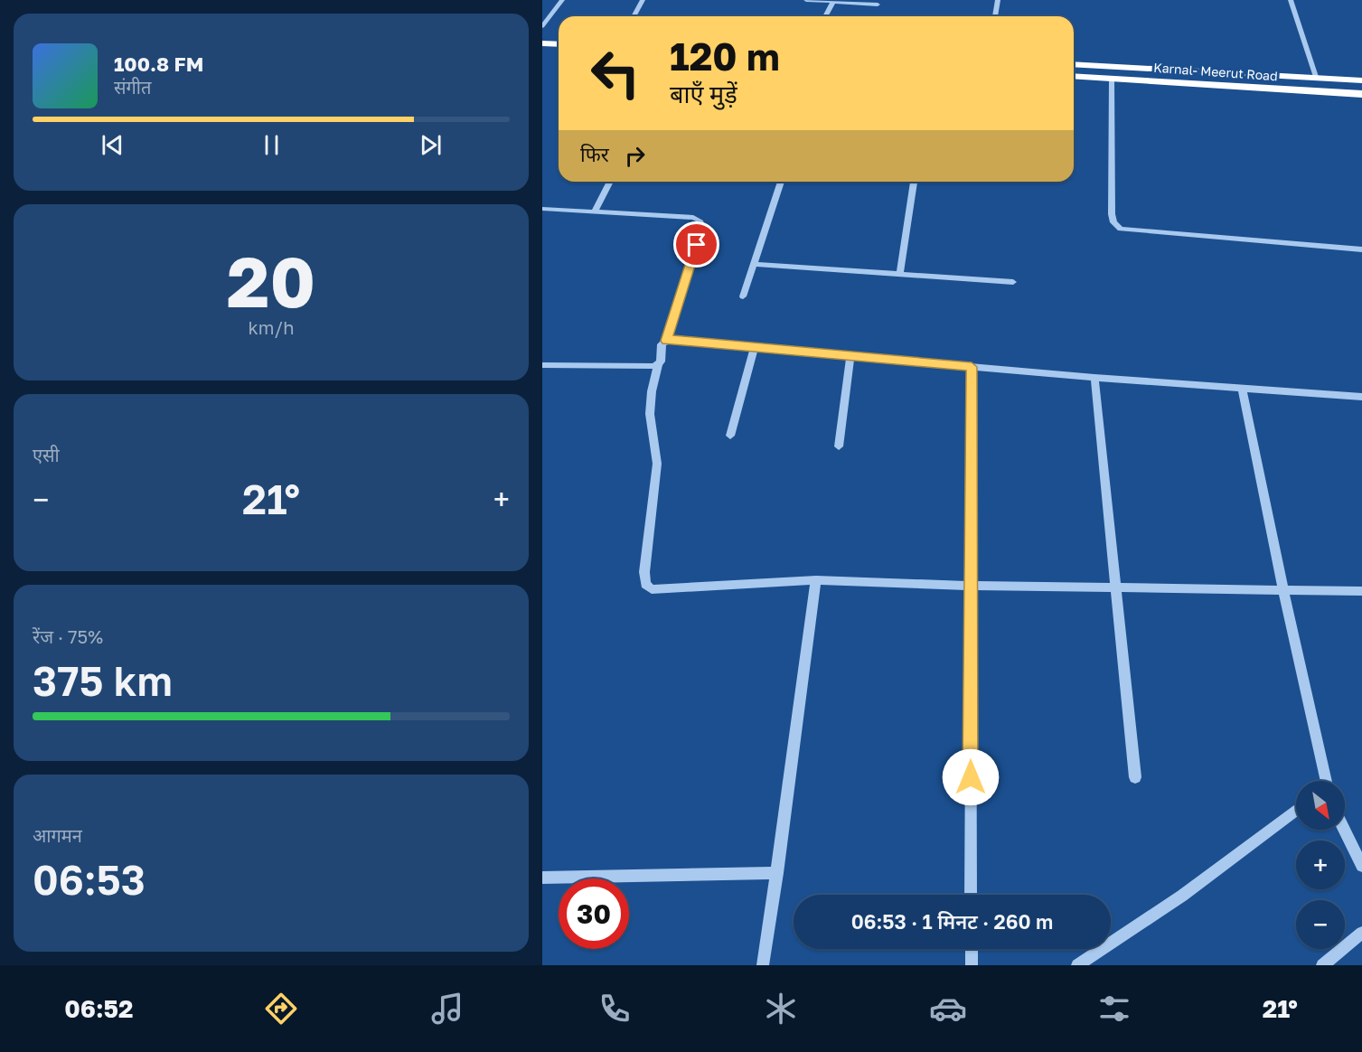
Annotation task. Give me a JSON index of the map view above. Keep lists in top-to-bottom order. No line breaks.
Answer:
{"streets":{"highway":["Karnal- Meerut Road"]},"north":"bottom right","page":{"turn":["120 m","बाएँ मुड़ें"],"song":["100.8 FM","संगीत"],"then":"फिर","tile":[["20","km/h"],"एसी",["रेंज · 75%","375 km"],["आगमन","06:53"]],"heat":["−","21°","+"],"map_buttons":["+","−"],"limit":"30","trip":"06:53 · 1 मिनट · 260 m","tabs":["06:52","21°"]}}
